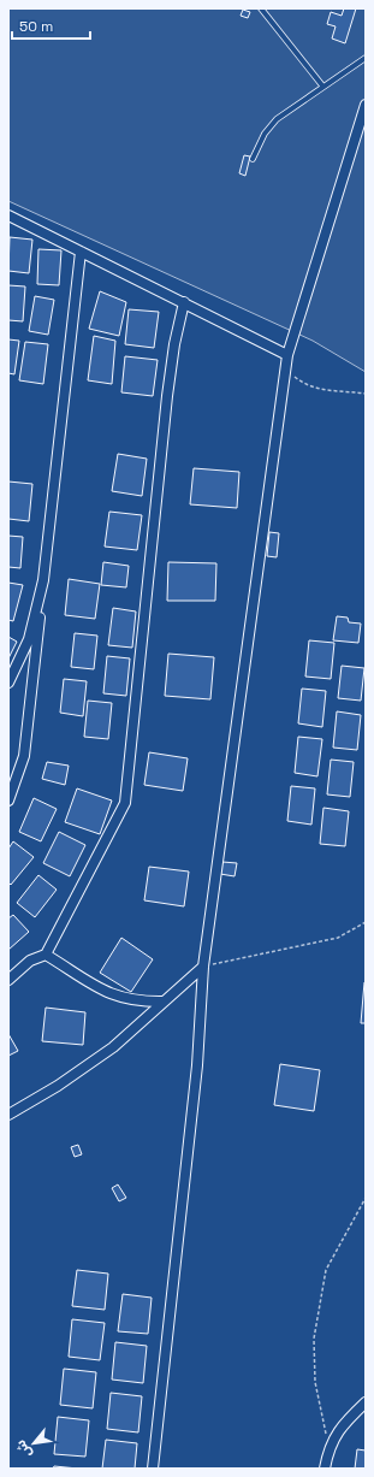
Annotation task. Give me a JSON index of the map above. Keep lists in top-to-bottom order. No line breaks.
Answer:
{"scale_bar":"50 m","north":"bottom left"}
